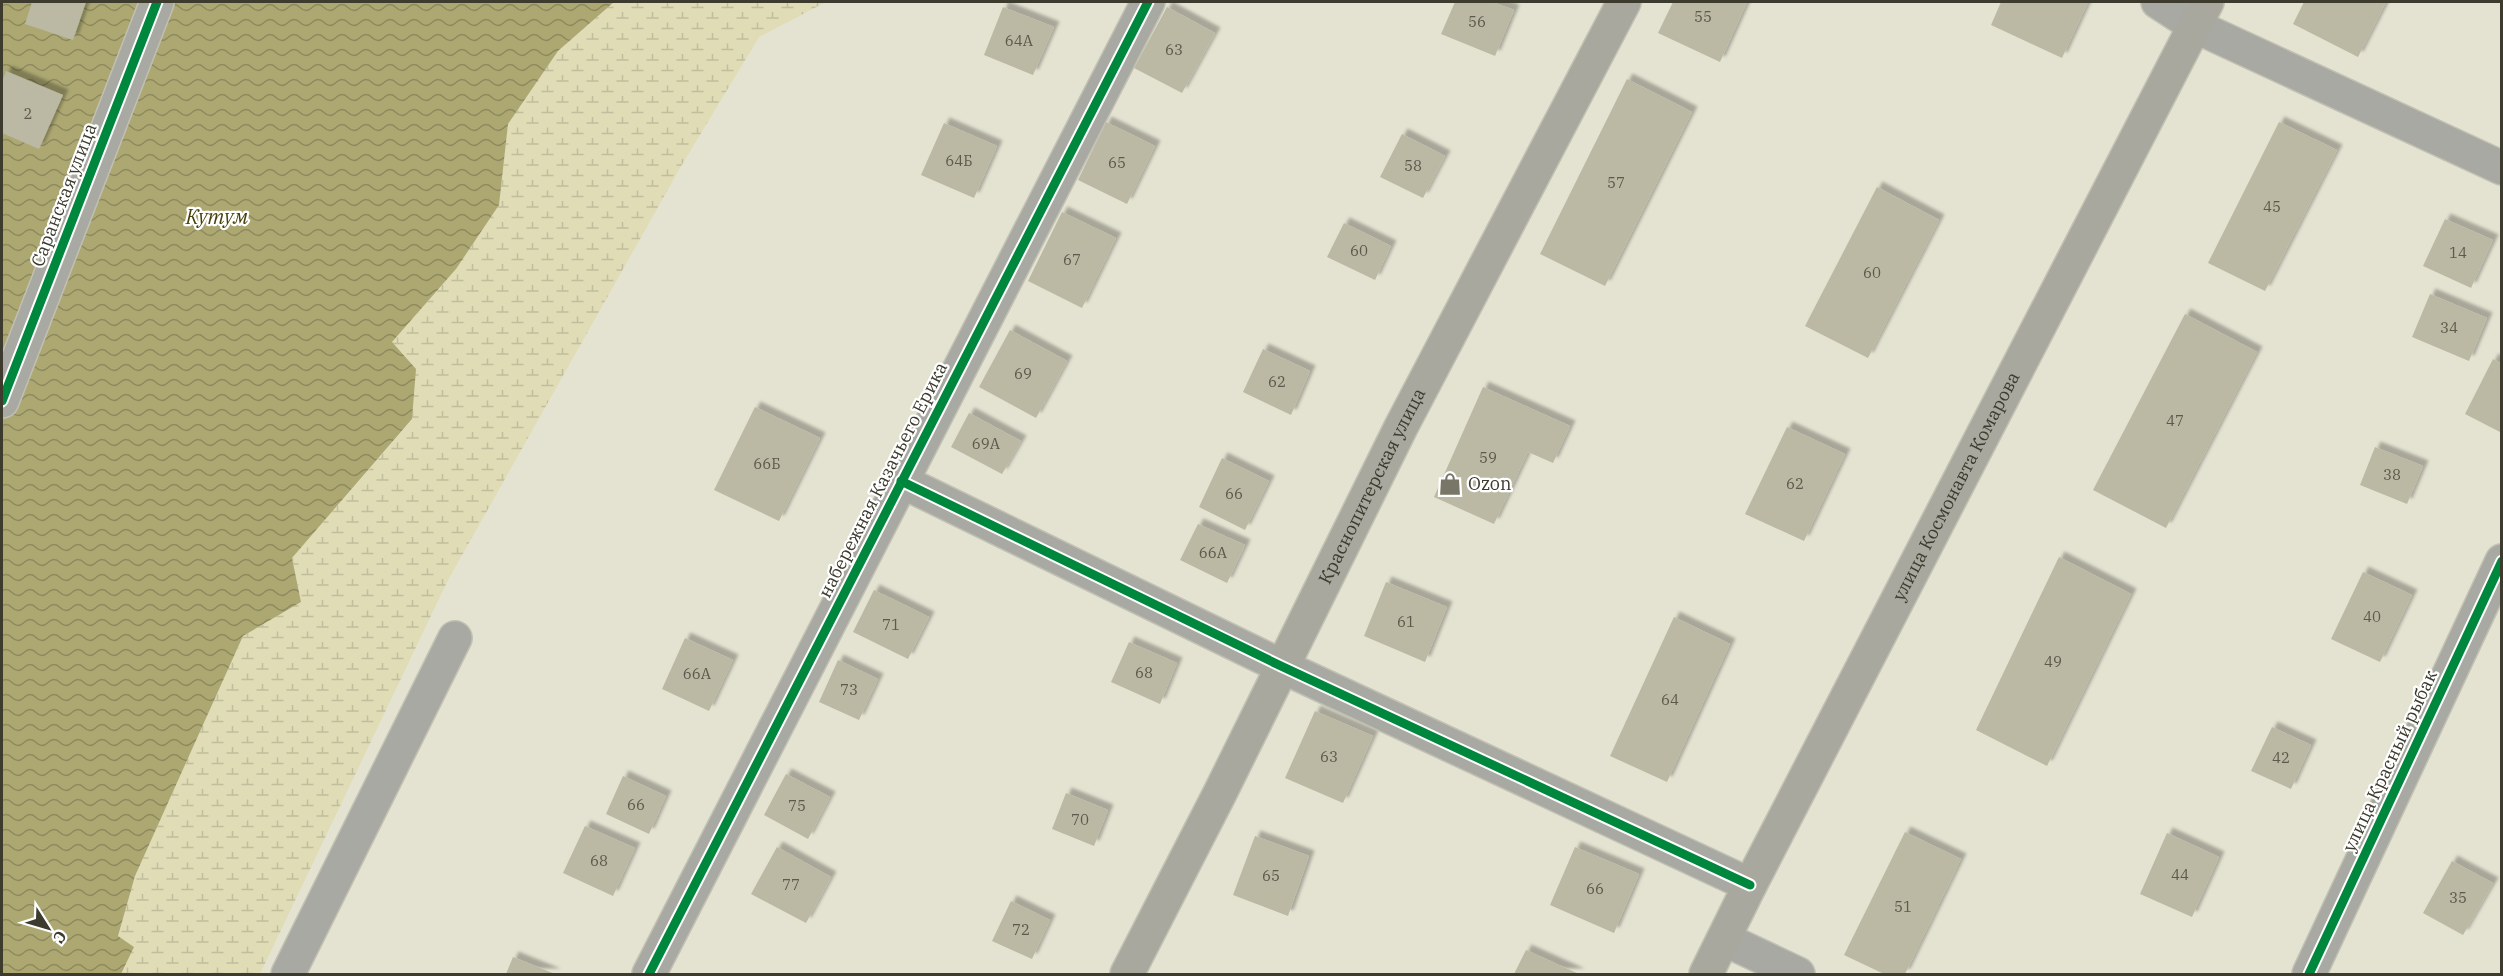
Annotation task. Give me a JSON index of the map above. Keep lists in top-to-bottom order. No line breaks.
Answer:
{"streets":{"main road":["Краснопитерская улица","улица Космонавта Комарова"],"street":["Саранская улица","набережная Казачьего Ерика","улица Красный рыбак"]},"water":["Кутум"],"places":{"shop":["Ozon"]},"house_numbers":["55","56","64А","63","2","64Б","65","58","57","45","60","14","67","60","34","69","62","47","69А","59","66Б","38","62","66","66А","40","61","71","49","68","66А","73","64","63","42","66","75","70","68","44","65","77","66","35","51","72"],"north":"bottom right"}
